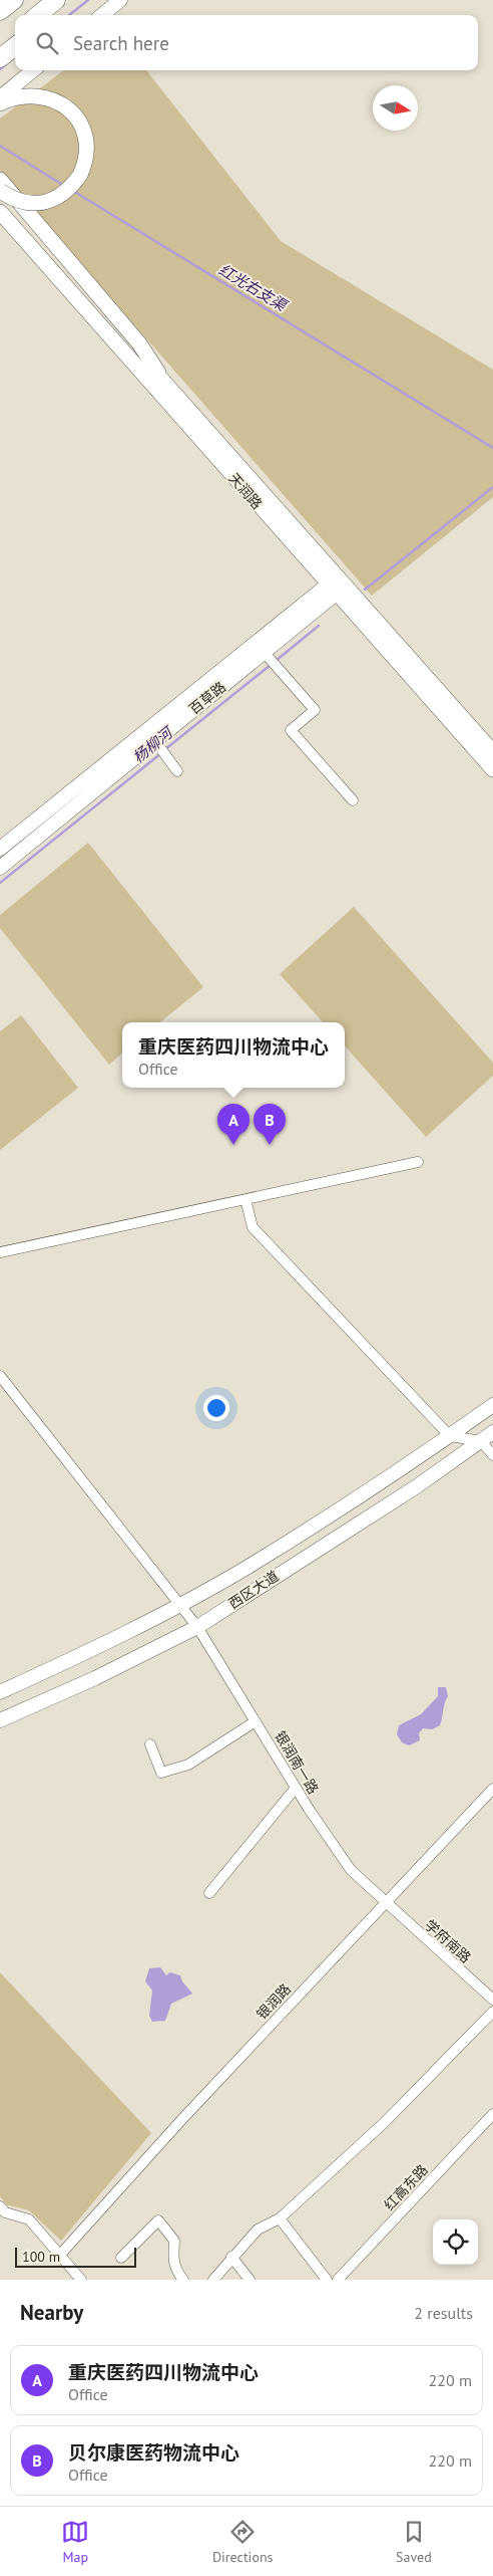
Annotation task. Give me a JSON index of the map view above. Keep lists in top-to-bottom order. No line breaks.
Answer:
{"streets":{"main road":["天润路","百草路","西区大道"],"street":["银润南一路","学府南路","银润路","红高东路"]},"crossings":[["天润路","百草路"],["西区大道","银润南一路"],["银润南一路","学府南路"],["银润南一路","银润路"],["学府南路","银润路"]],"water":["红光右支渠","杨柳河"],"scale_bar":"100 m","north":"right","page":{"search":"Search here","popup":["重庆医药四川物流中心","Office"],"pins":["A","B"],"scale":"100 m","heading":["Nearby","2 results"],"list":[{"mark":"A","name":"重庆医药四川物流中心","note":"Office","value":"220 m"},{"mark":"B","name":"贝尔康医药物流中心","note":"Office","value":"220 m"}],"nav":["Map","Directions","Saved"]}}
